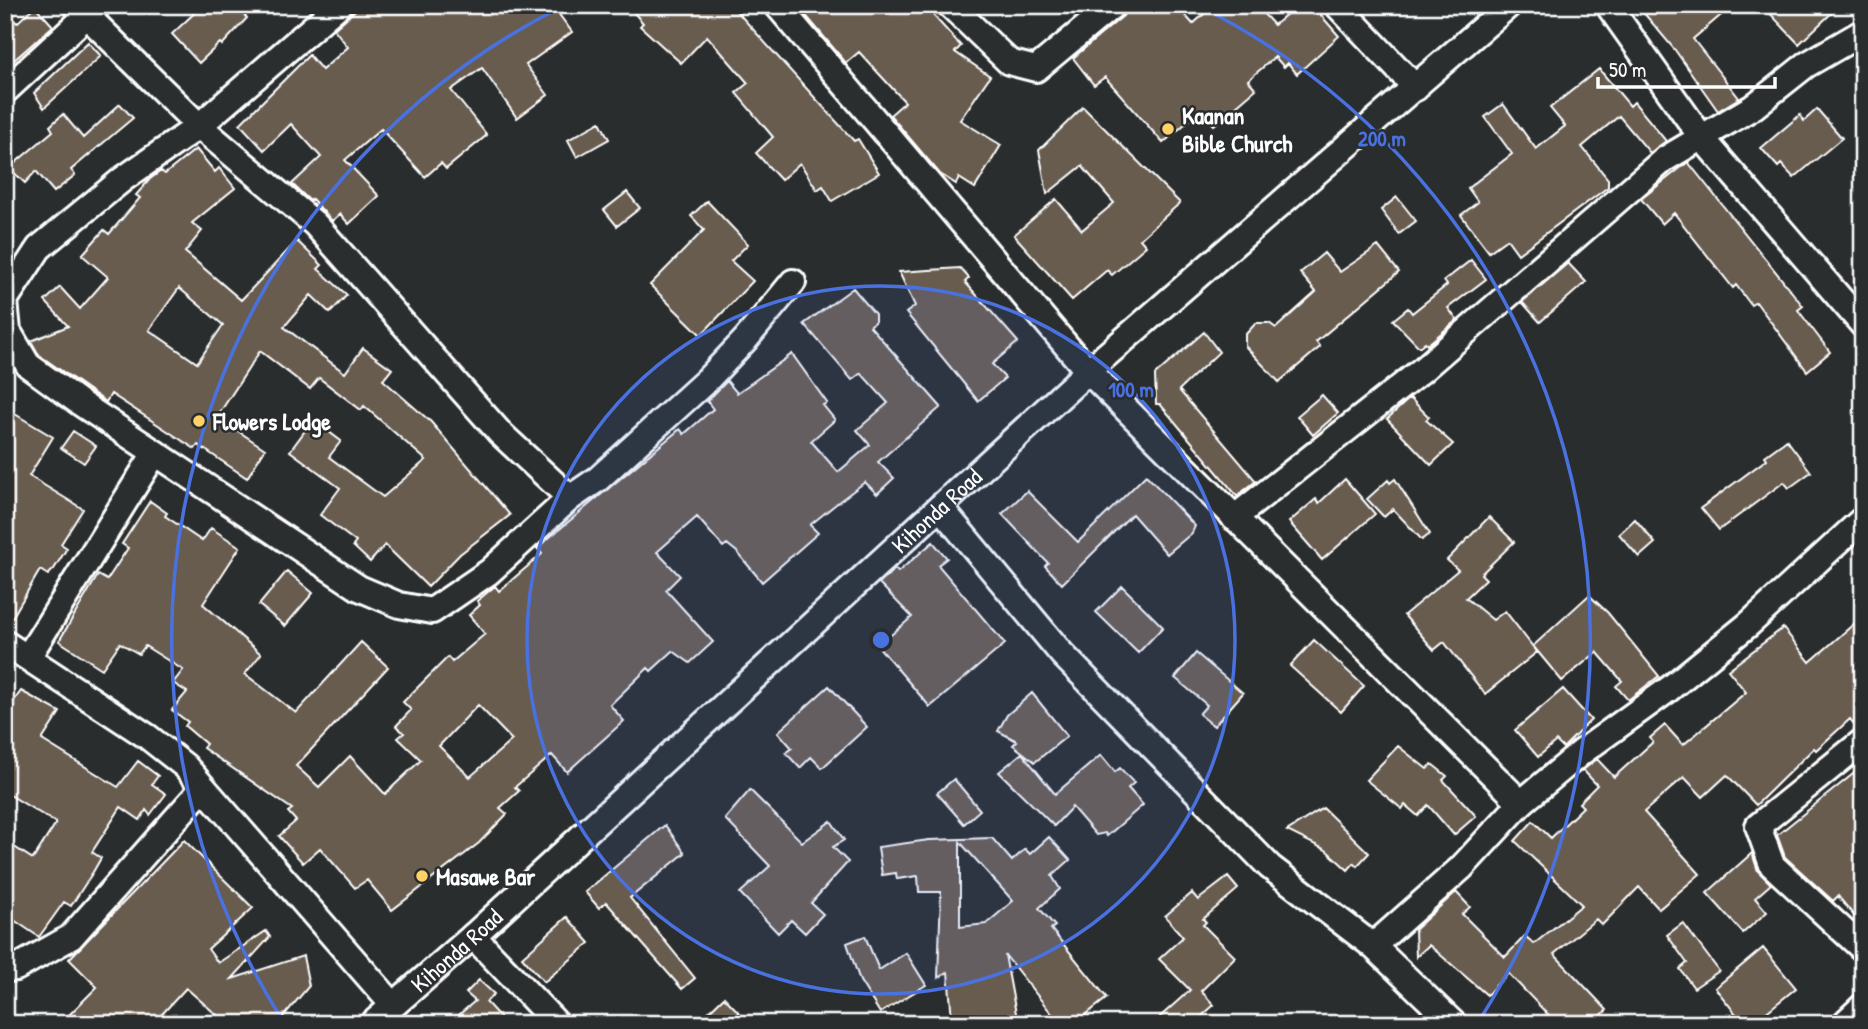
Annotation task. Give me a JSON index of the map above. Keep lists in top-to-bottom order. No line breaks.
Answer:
{"streets":{"street":["Kihonda Road"]},"places":["Kaanan Bible Church","Flowers Lodge","Masawe Bar"],"scale_bar":"50 m","rings":["200 m","100 m"]}
